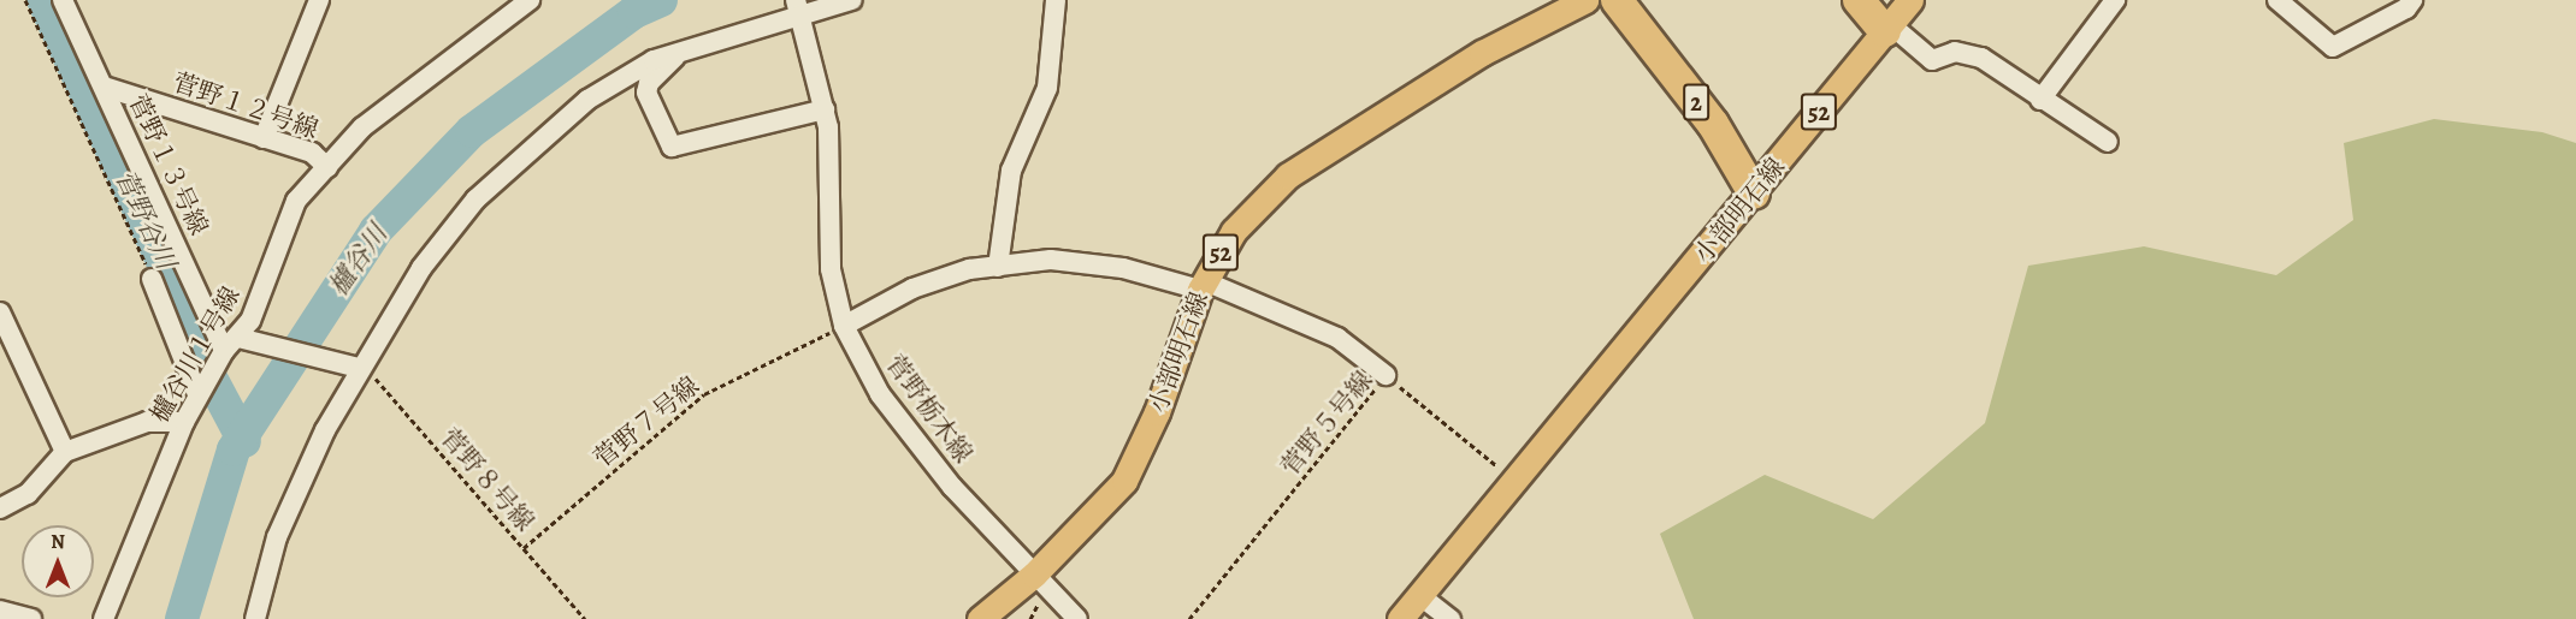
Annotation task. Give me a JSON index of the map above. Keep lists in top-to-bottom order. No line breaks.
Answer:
{"streets":{"highway":["2"],"main road":["52","小部明石線"],"street":["菅野１２号線","菅野１３号線","櫨谷川１号線","菅野栃木線"],"path":["菅野７号線","菅野５号線","菅野８号線"]},"crossings":[["2","小部明石線"],["菅野１２号線","菅野１３号線"],["菅野１２号線","櫨谷川１号線"],["菅野１３号線","櫨谷川１号線"],["小部明石線","菅野栃木線"],["小部明石線","菅野５号線"],["菅野栃木線","菅野７号線"],["菅野７号線","菅野８号線"]],"water":["菅野谷川","櫨谷川"],"north":"top"}
